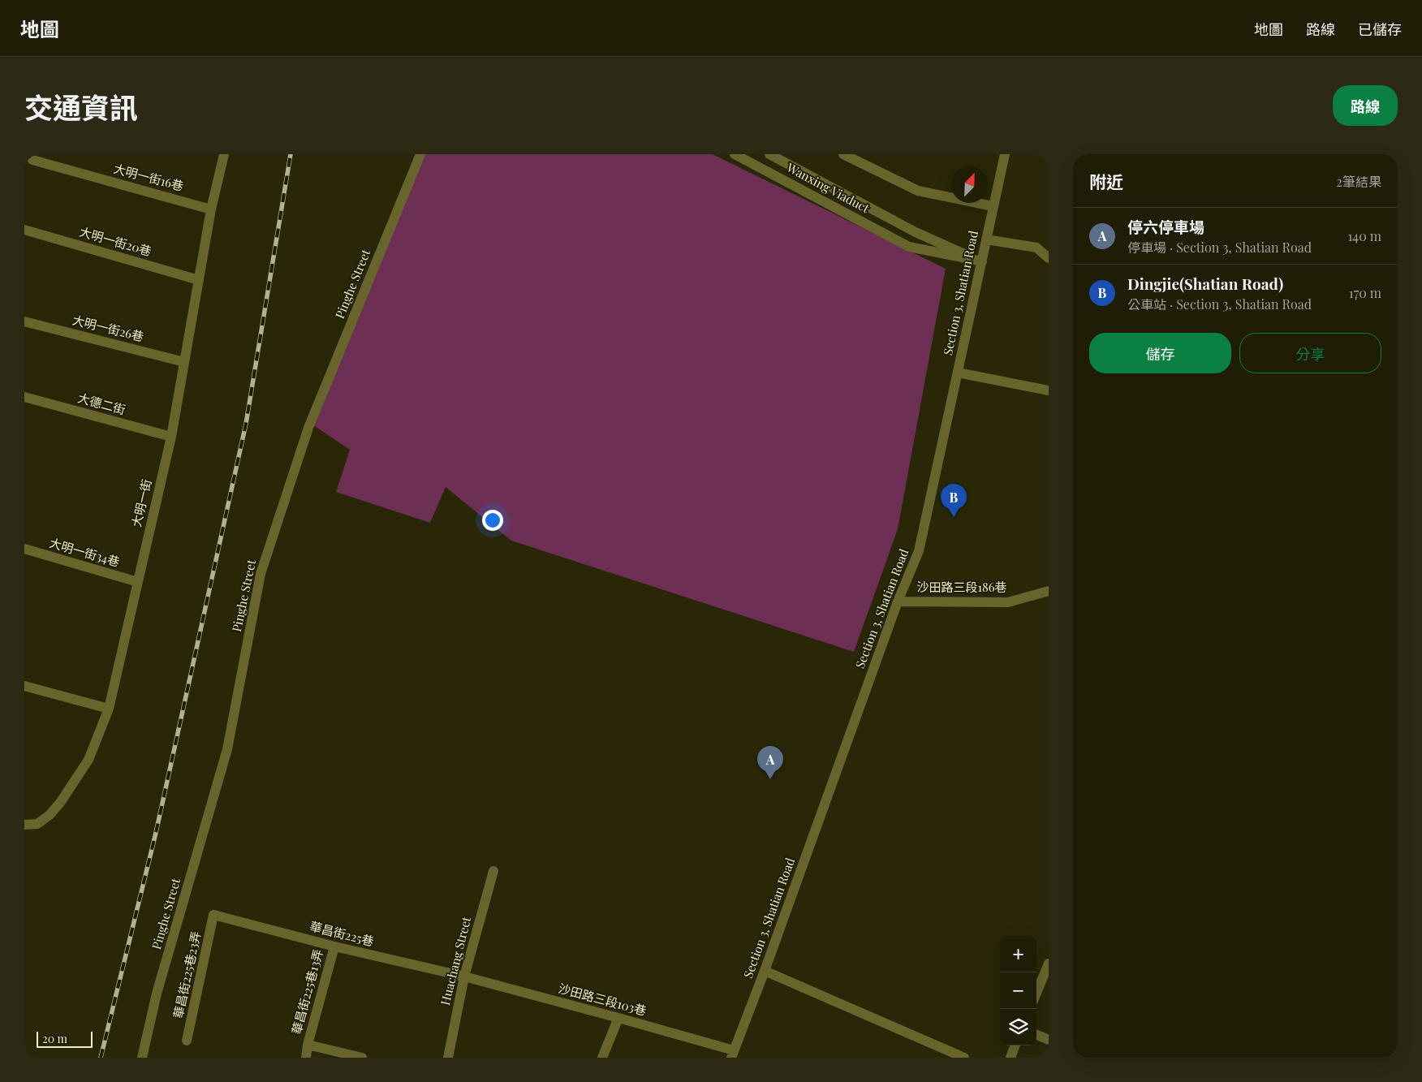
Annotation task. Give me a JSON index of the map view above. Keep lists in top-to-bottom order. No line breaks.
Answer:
{"streets":{"street":["大明一街16巷","Wanxing Viaduct","大明一街20巷","Pinghe Street","Section 3, Shatian Road","大明一街26巷","大德二街","大明一街","大明一街34巷","沙田路三段186巷","華昌街225巷","Huachang Street","華昌街225巷23弄","華昌街225巷13弄","沙田路三段103巷"]},"crossings":[["大明一街16巷","大明一街"],["Wanxing Viaduct","Section 3, Shatian Road"],["大明一街20巷","大明一街"],["Section 3, Shatian Road","沙田路三段186巷"],["Section 3, Shatian Road","沙田路三段103巷"],["大明一街26巷","大明一街"],["大德二街","大明一街"],["大明一街","大明一街34巷"],["華昌街225巷","Huachang Street"],["華昌街225巷","華昌街225巷23弄"],["華昌街225巷","華昌街225巷13弄"],["華昌街225巷","沙田路三段103巷"],["Huachang Street","沙田路三段103巷"]],"scale_bar":"20 m","north":"top right","page":{"header":"地圖","nav":["地圖","路線","已儲存"],"title":"交通資訊","buttons":["路線",["儲存","分享"]],"heading":["附近","2筆結果"],"list":[{"mark":"A","name":"停六停車場","note":"停車場 · Section 3, Shatian Road","value":"140 m"},{"mark":"B","name":"Dingjie(Shatian Road)","note":"公車站 · Section 3, Shatian Road","value":"170 m"}],"pins":["B","A"],"map_buttons":["+","−"],"scale":"20 m"}}
